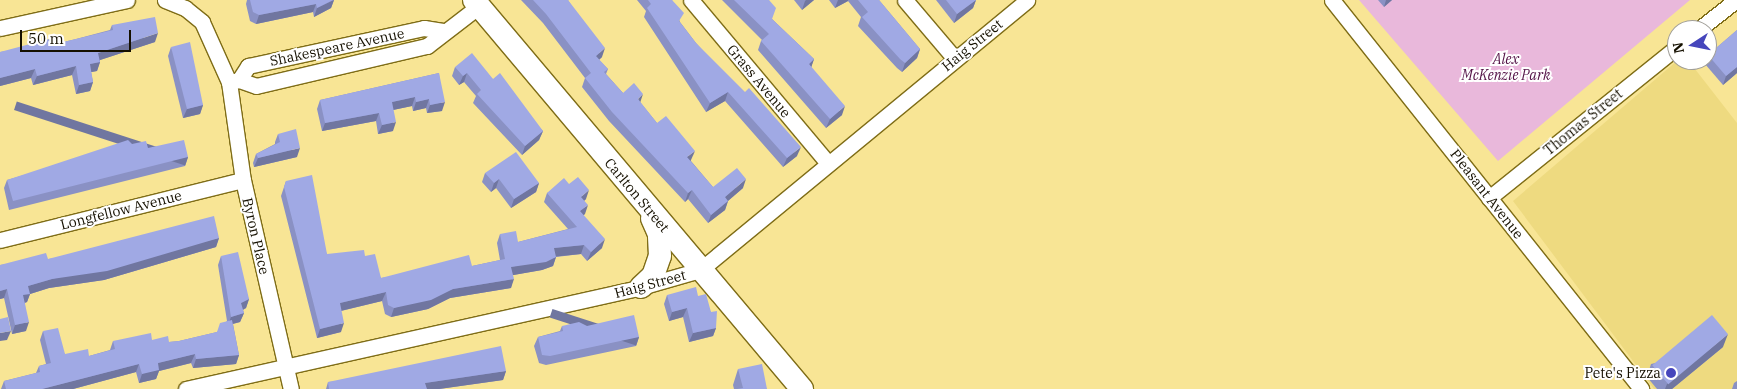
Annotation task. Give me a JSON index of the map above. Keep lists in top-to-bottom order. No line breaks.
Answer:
{"streets":{"main road":["Carlton Street"],"street":["Haig Street","Shakespeare Avenue","Grass Avenue","Thomas Street","Pleasant Avenue","Longfellow Avenue","Byron Place"]},"crossings":[["Haig Street","Grass Avenue"],["Haig Street","Carlton Street"],["Haig Street","Byron Place"],["Shakespeare Avenue","Carlton Street"],["Shakespeare Avenue","Byron Place"],["Thomas Street","Pleasant Avenue"],["Longfellow Avenue","Byron Place"]],"parks":["Alex McKenzie Park"],"places":["Pete's Pizza"],"scale_bar":"50 m","north":"left"}
